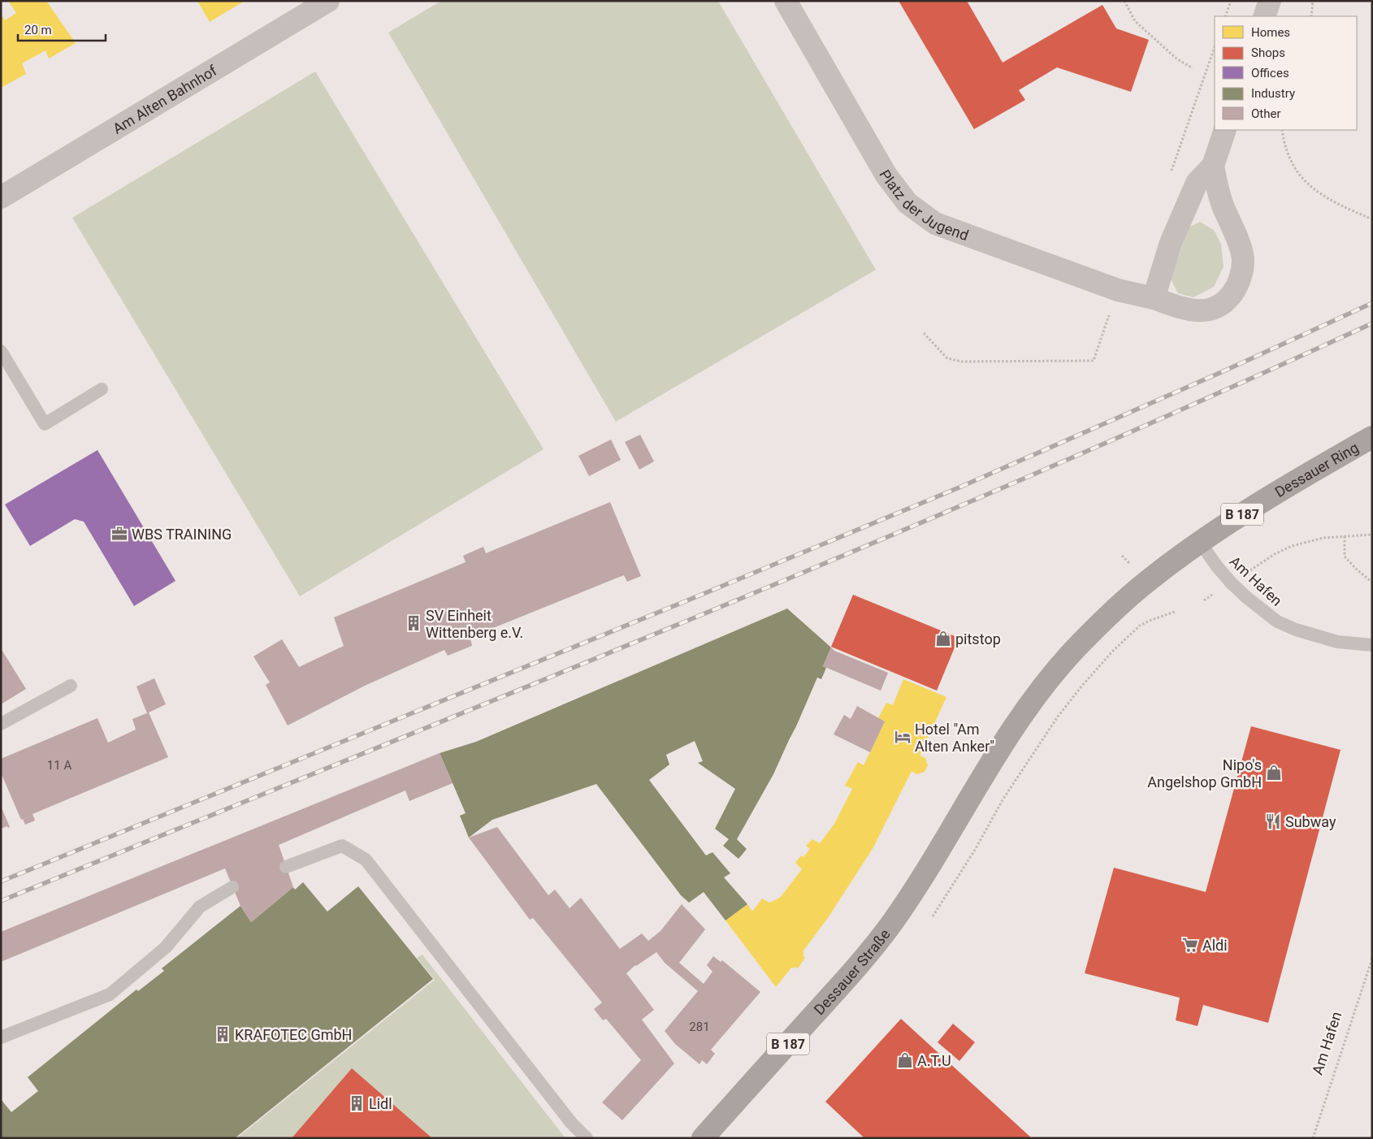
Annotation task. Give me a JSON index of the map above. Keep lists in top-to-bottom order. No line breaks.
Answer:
{"streets":{"main road":["Dessauer Ring","B 187","Dessauer Straße"],"street":["Am Alten Bahnhof","Platz der Jugend"],"lane":["Am Hafen"]},"crossings":[["Dessauer Ring","Am Hafen"],["Dessauer Ring","Dessauer Straße"],["Am Hafen","Dessauer Straße"]],"places":{"office":["WBS TRAINING"],"building":["SV Einheit Wittenberg e.V.","KRAFOTEC GmbH","Lidl"],"shop":["pitstop","Nipo's Angelshop GmbH","A.T.U"],"hotel":["Hotel \"Am Alten Anker\""],"restaurant":["Subway"],"supermarket":["Aldi"]},"house_numbers":["11 A","281"],"legend":["Homes","Shops","Offices","Industry","Other"],"scale_bar":"20 m"}
